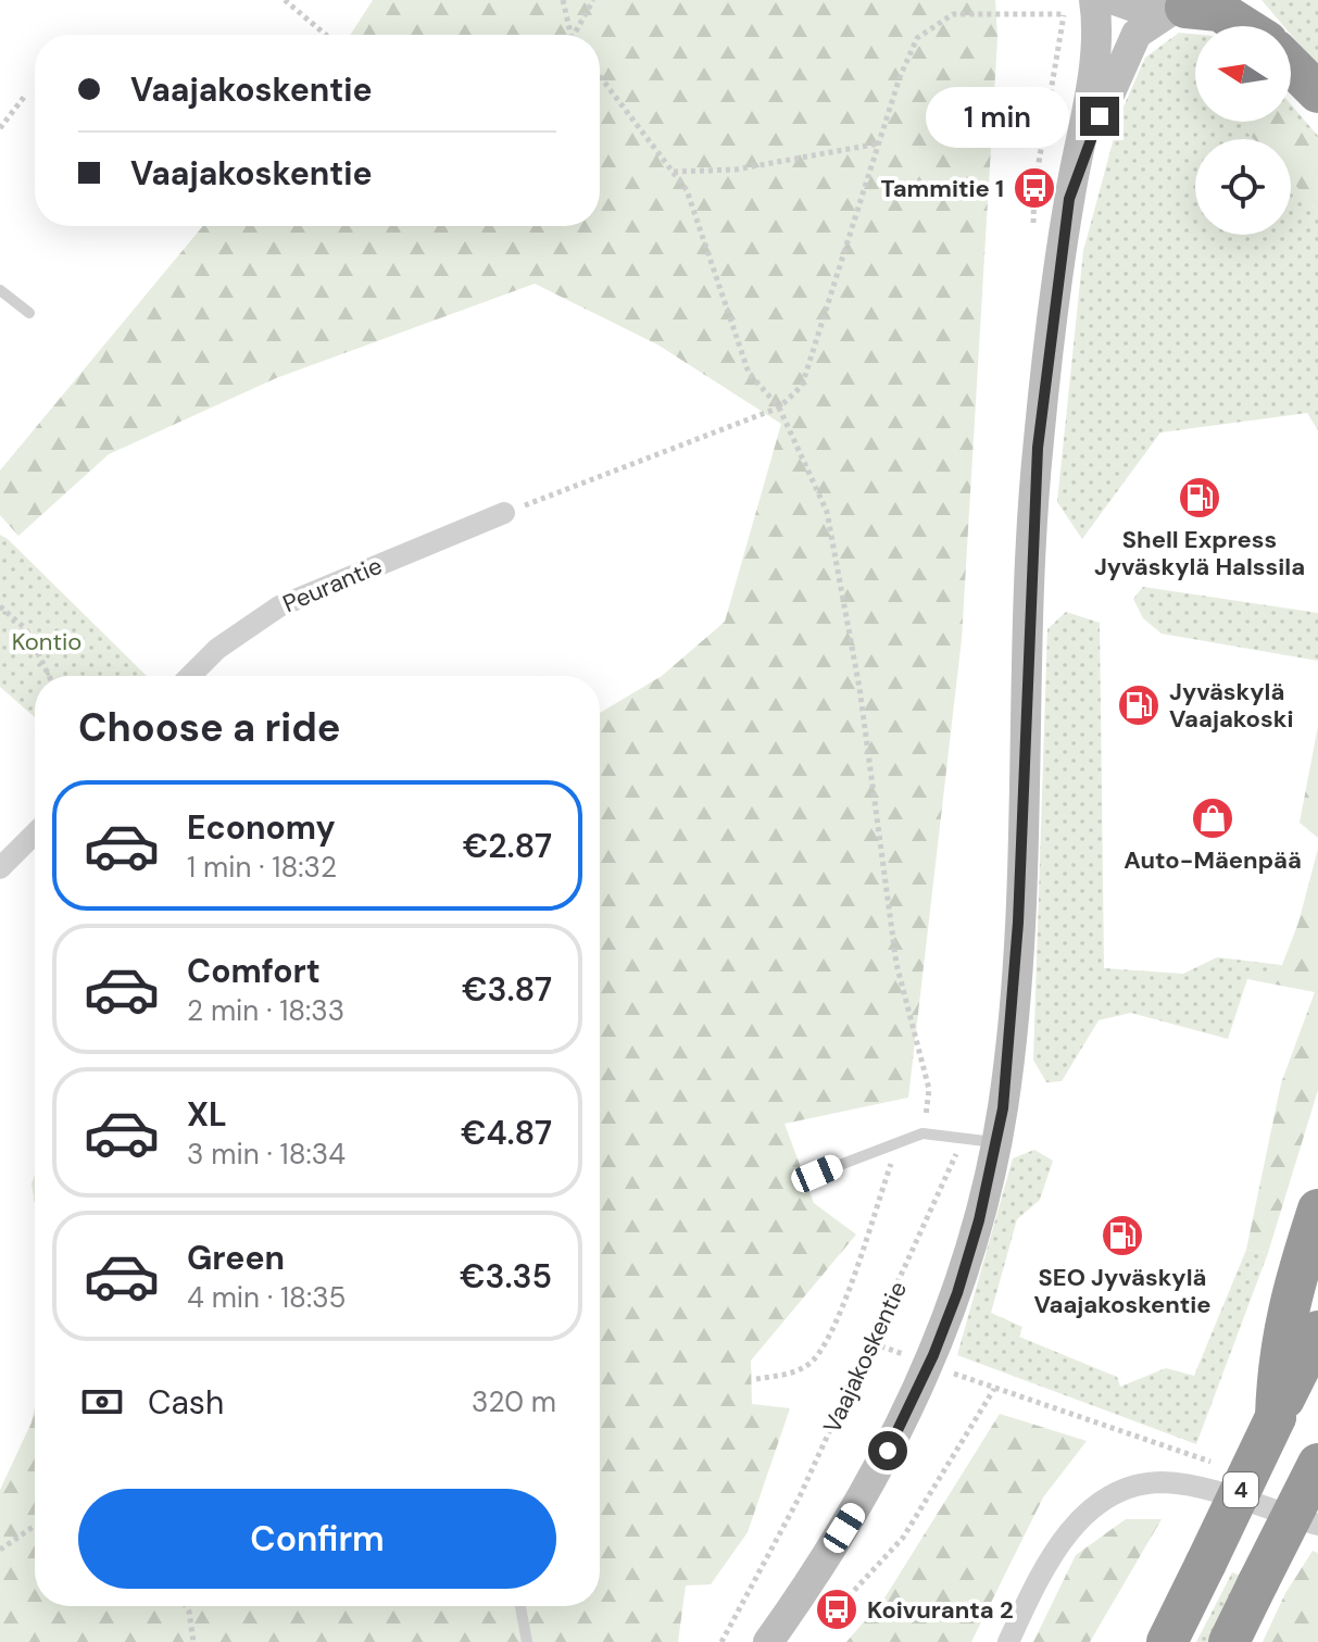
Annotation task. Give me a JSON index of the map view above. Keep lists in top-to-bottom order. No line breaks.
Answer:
{"streets":{"highway":["4"],"street":["Peurantie"],"path":["Vaajakoskentie"]},"parks":["Kontio"],"places":{"bus stop":["Tammitie 1","Koivuranta 2"],"fuel station":["Shell Express Jyväskylä Halssila","Jyväskylä Vaajakoski","SEO Jyväskylä Vaajakoskentie"],"shop":["Auto-Mäenpää"]},"north":"left","page":{"banner":["Vaajakoskentie","Vaajakoskentie"],"bubble":"1 min","heading":"Choose a ride","list":[{"name":"Economy","note":"1 min · 18:32","value":"€2.87"},{"name":"Comfort","note":"2 min · 18:33","value":"€3.87"},{"name":"XL","note":"3 min · 18:34","value":"€4.87"},{"name":"Green","note":"4 min · 18:35","value":"€3.35"}],"pay":["Cash","320 m"],"buttons":"Confirm"}}
